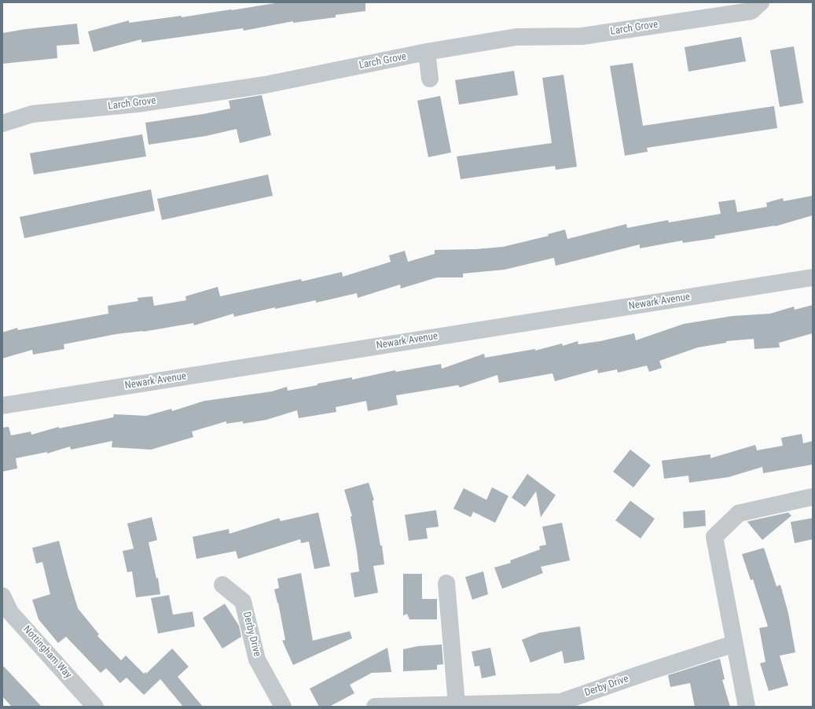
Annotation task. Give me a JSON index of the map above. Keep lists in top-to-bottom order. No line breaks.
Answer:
{"streets":{"street":["Larch Grove","Newark Avenue","Derby Drive","Nottingham Way"]}}
